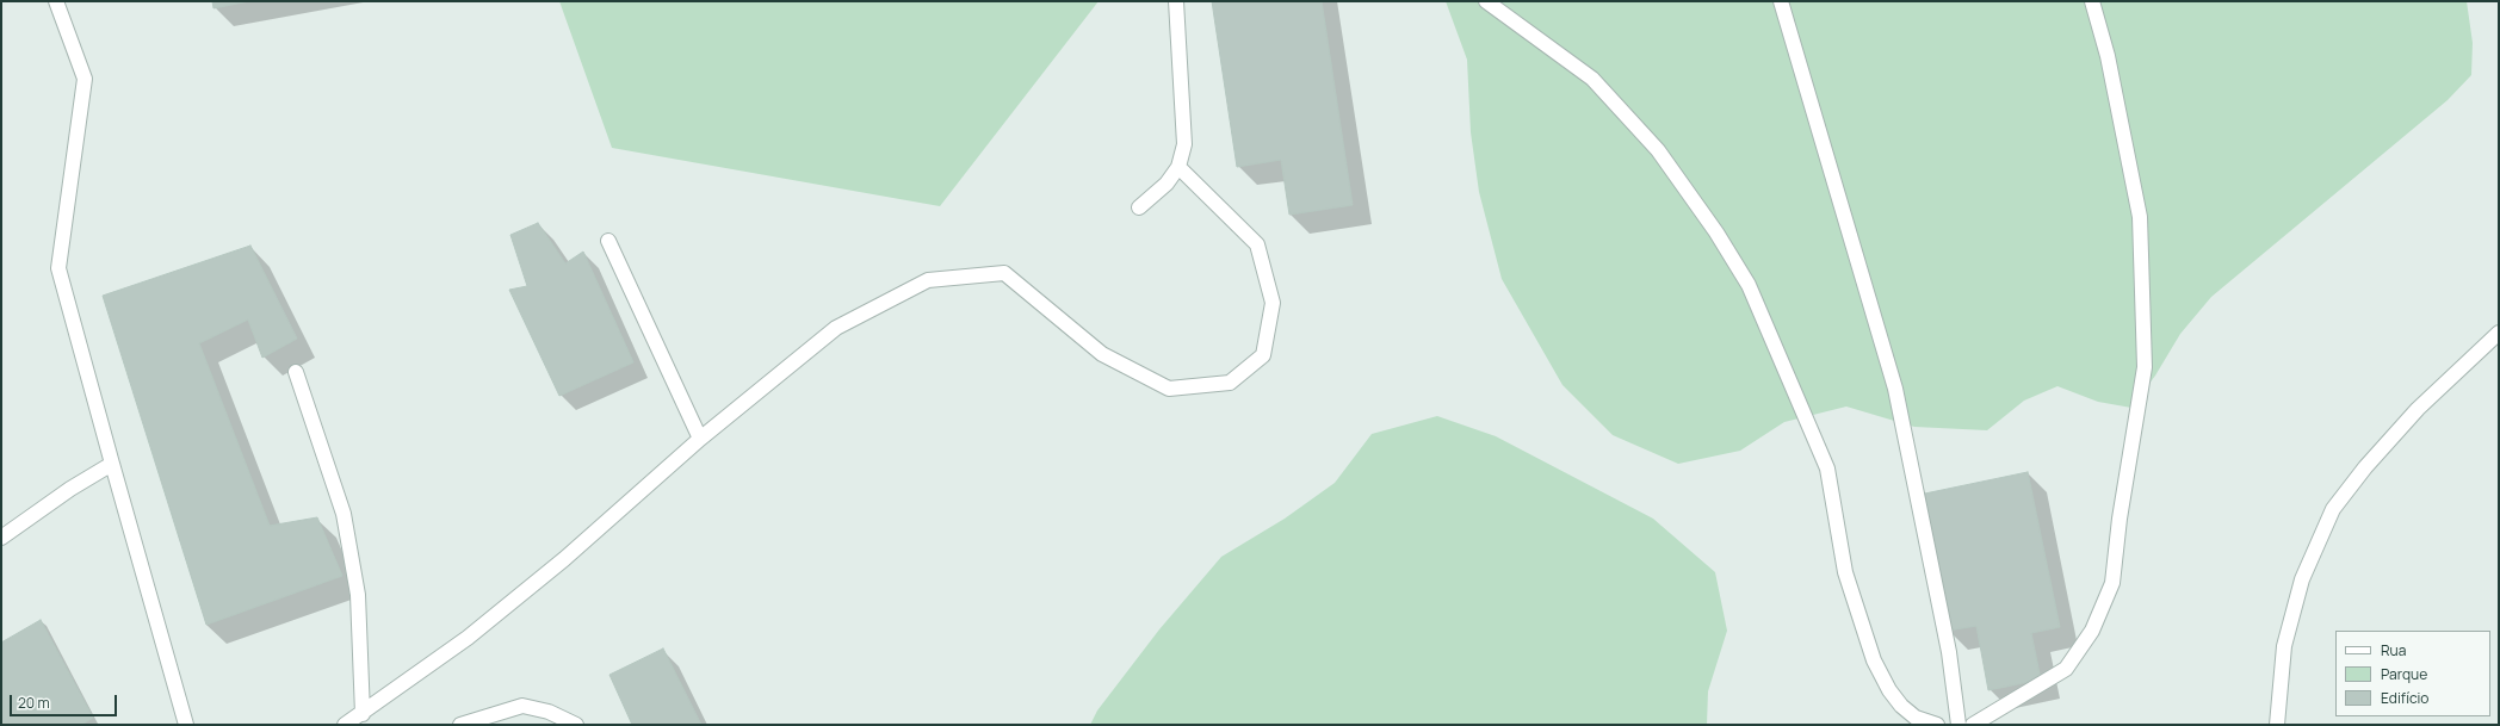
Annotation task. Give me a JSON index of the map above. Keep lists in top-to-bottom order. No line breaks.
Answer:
{"legend":["Rua","Parque","Edifício"],"scale_bar":"20 m"}
